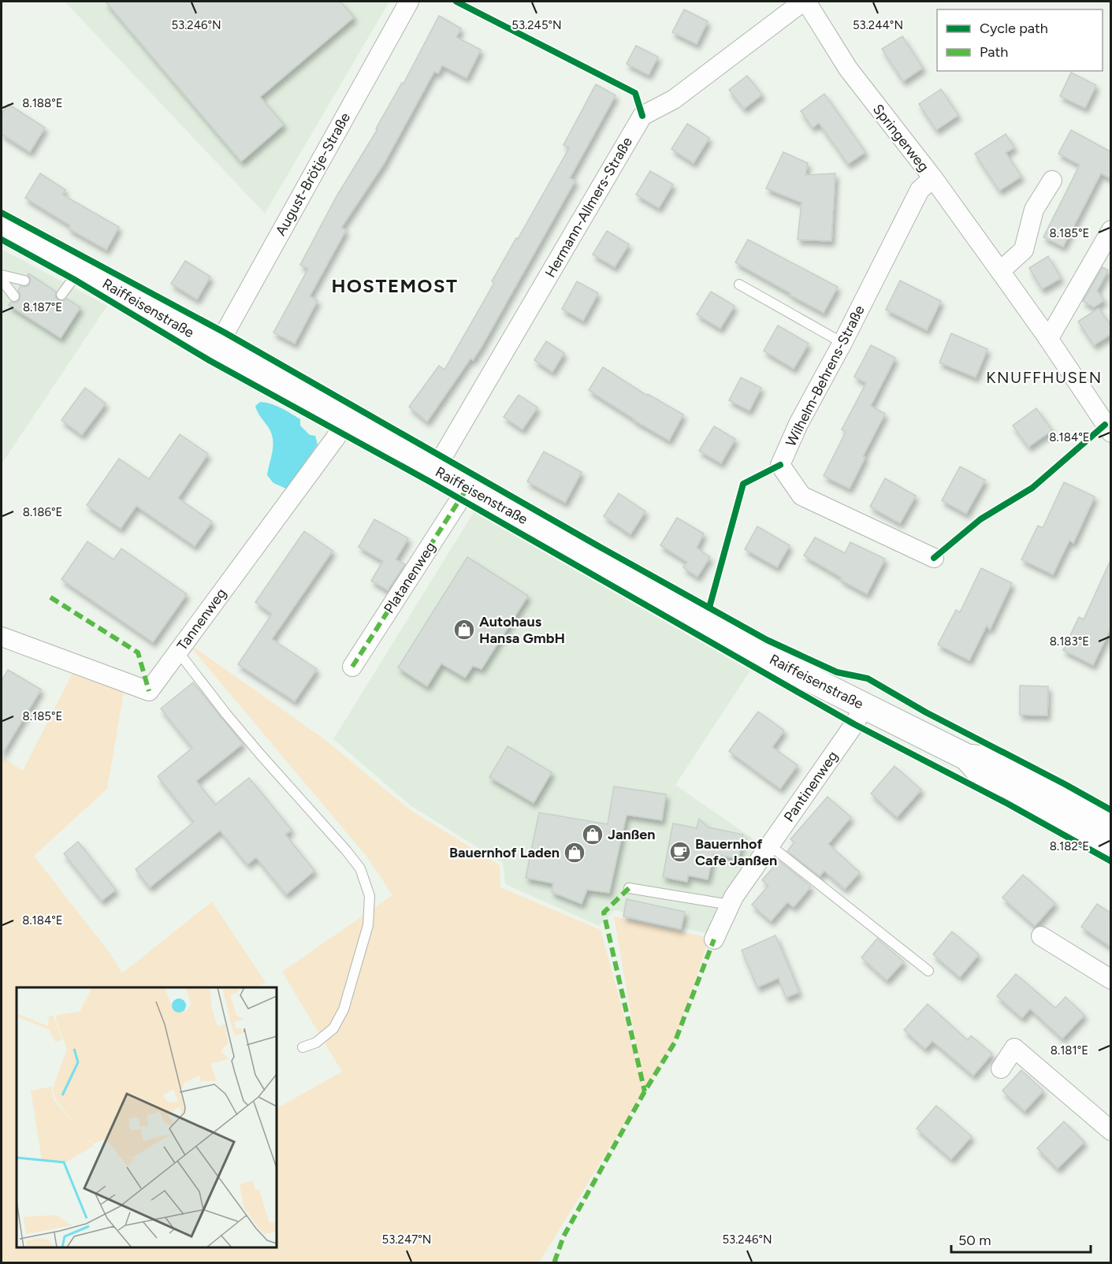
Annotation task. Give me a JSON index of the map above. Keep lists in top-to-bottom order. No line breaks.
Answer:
{"streets":{"street":["Springerweg","August-Brötje-Straße","Hermann-Allmers-Straße","Raiffeisenstraße","Wilhelm-Behrens-Straße","Platanenweg","Tannenweg","Pantinenweg"]},"crossings":[["Springerweg","Hermann-Allmers-Straße"],["Springerweg","Wilhelm-Behrens-Straße"],["August-Brötje-Straße","Raiffeisenstraße"],["Hermann-Allmers-Straße","Raiffeisenstraße"],["Raiffeisenstraße","Platanenweg"],["Raiffeisenstraße","Tannenweg"],["Raiffeisenstraße","Pantinenweg"]],"districts":["HOSTEMOST","KNUFFHUSEN"],"places":{"shop":["Autohaus Hansa GmbH","Janßen","Bauernhof Laden"],"cafe":["Bauernhof Cafe Janßen"]},"legend":["Cycle path","Path"],"scale_bar":"50 m","coordinates":["53.246°N","53.245°N","53.244°N","8.188°E","8.185°E","8.187°E","8.184°E","8.186°E","8.183°E","8.182°E","8.181°E","53.247°N"]}
